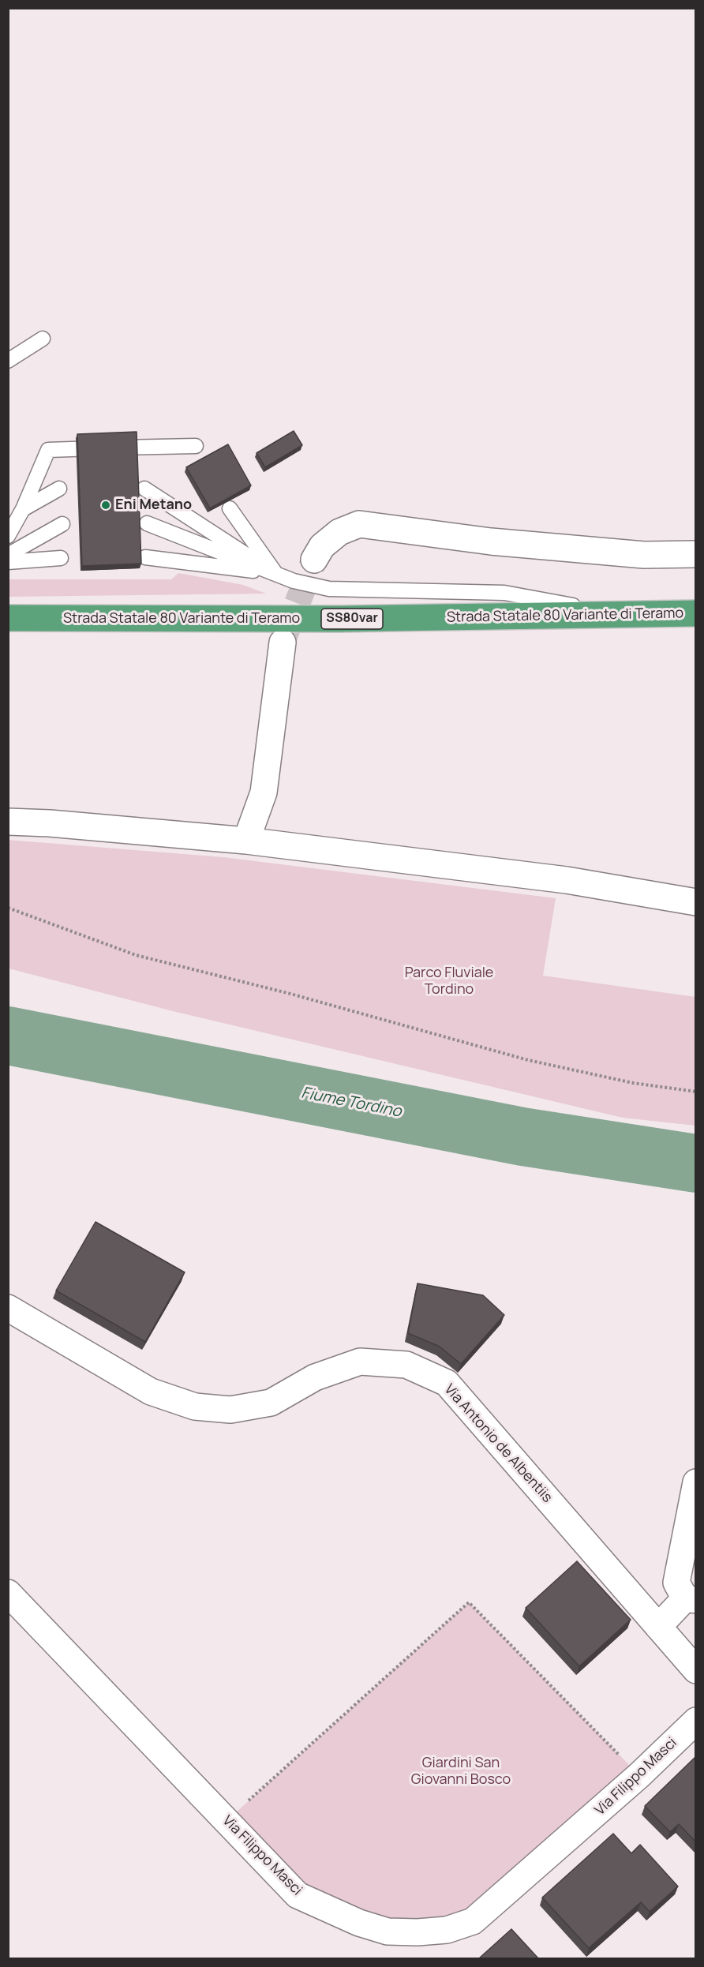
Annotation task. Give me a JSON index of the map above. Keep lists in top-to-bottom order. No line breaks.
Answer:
{"streets":{"highway":["Strada Statale 80 Variante di Teramo","SS80var"],"main road":["Via Antonio de Albentiis","Via Filippo Masci"]},"water":["Fiume Tordino"],"parks":["Parco Fluviale Tordino","Giardini San Giovanni Bosco"],"places":["Eni Metano"]}
